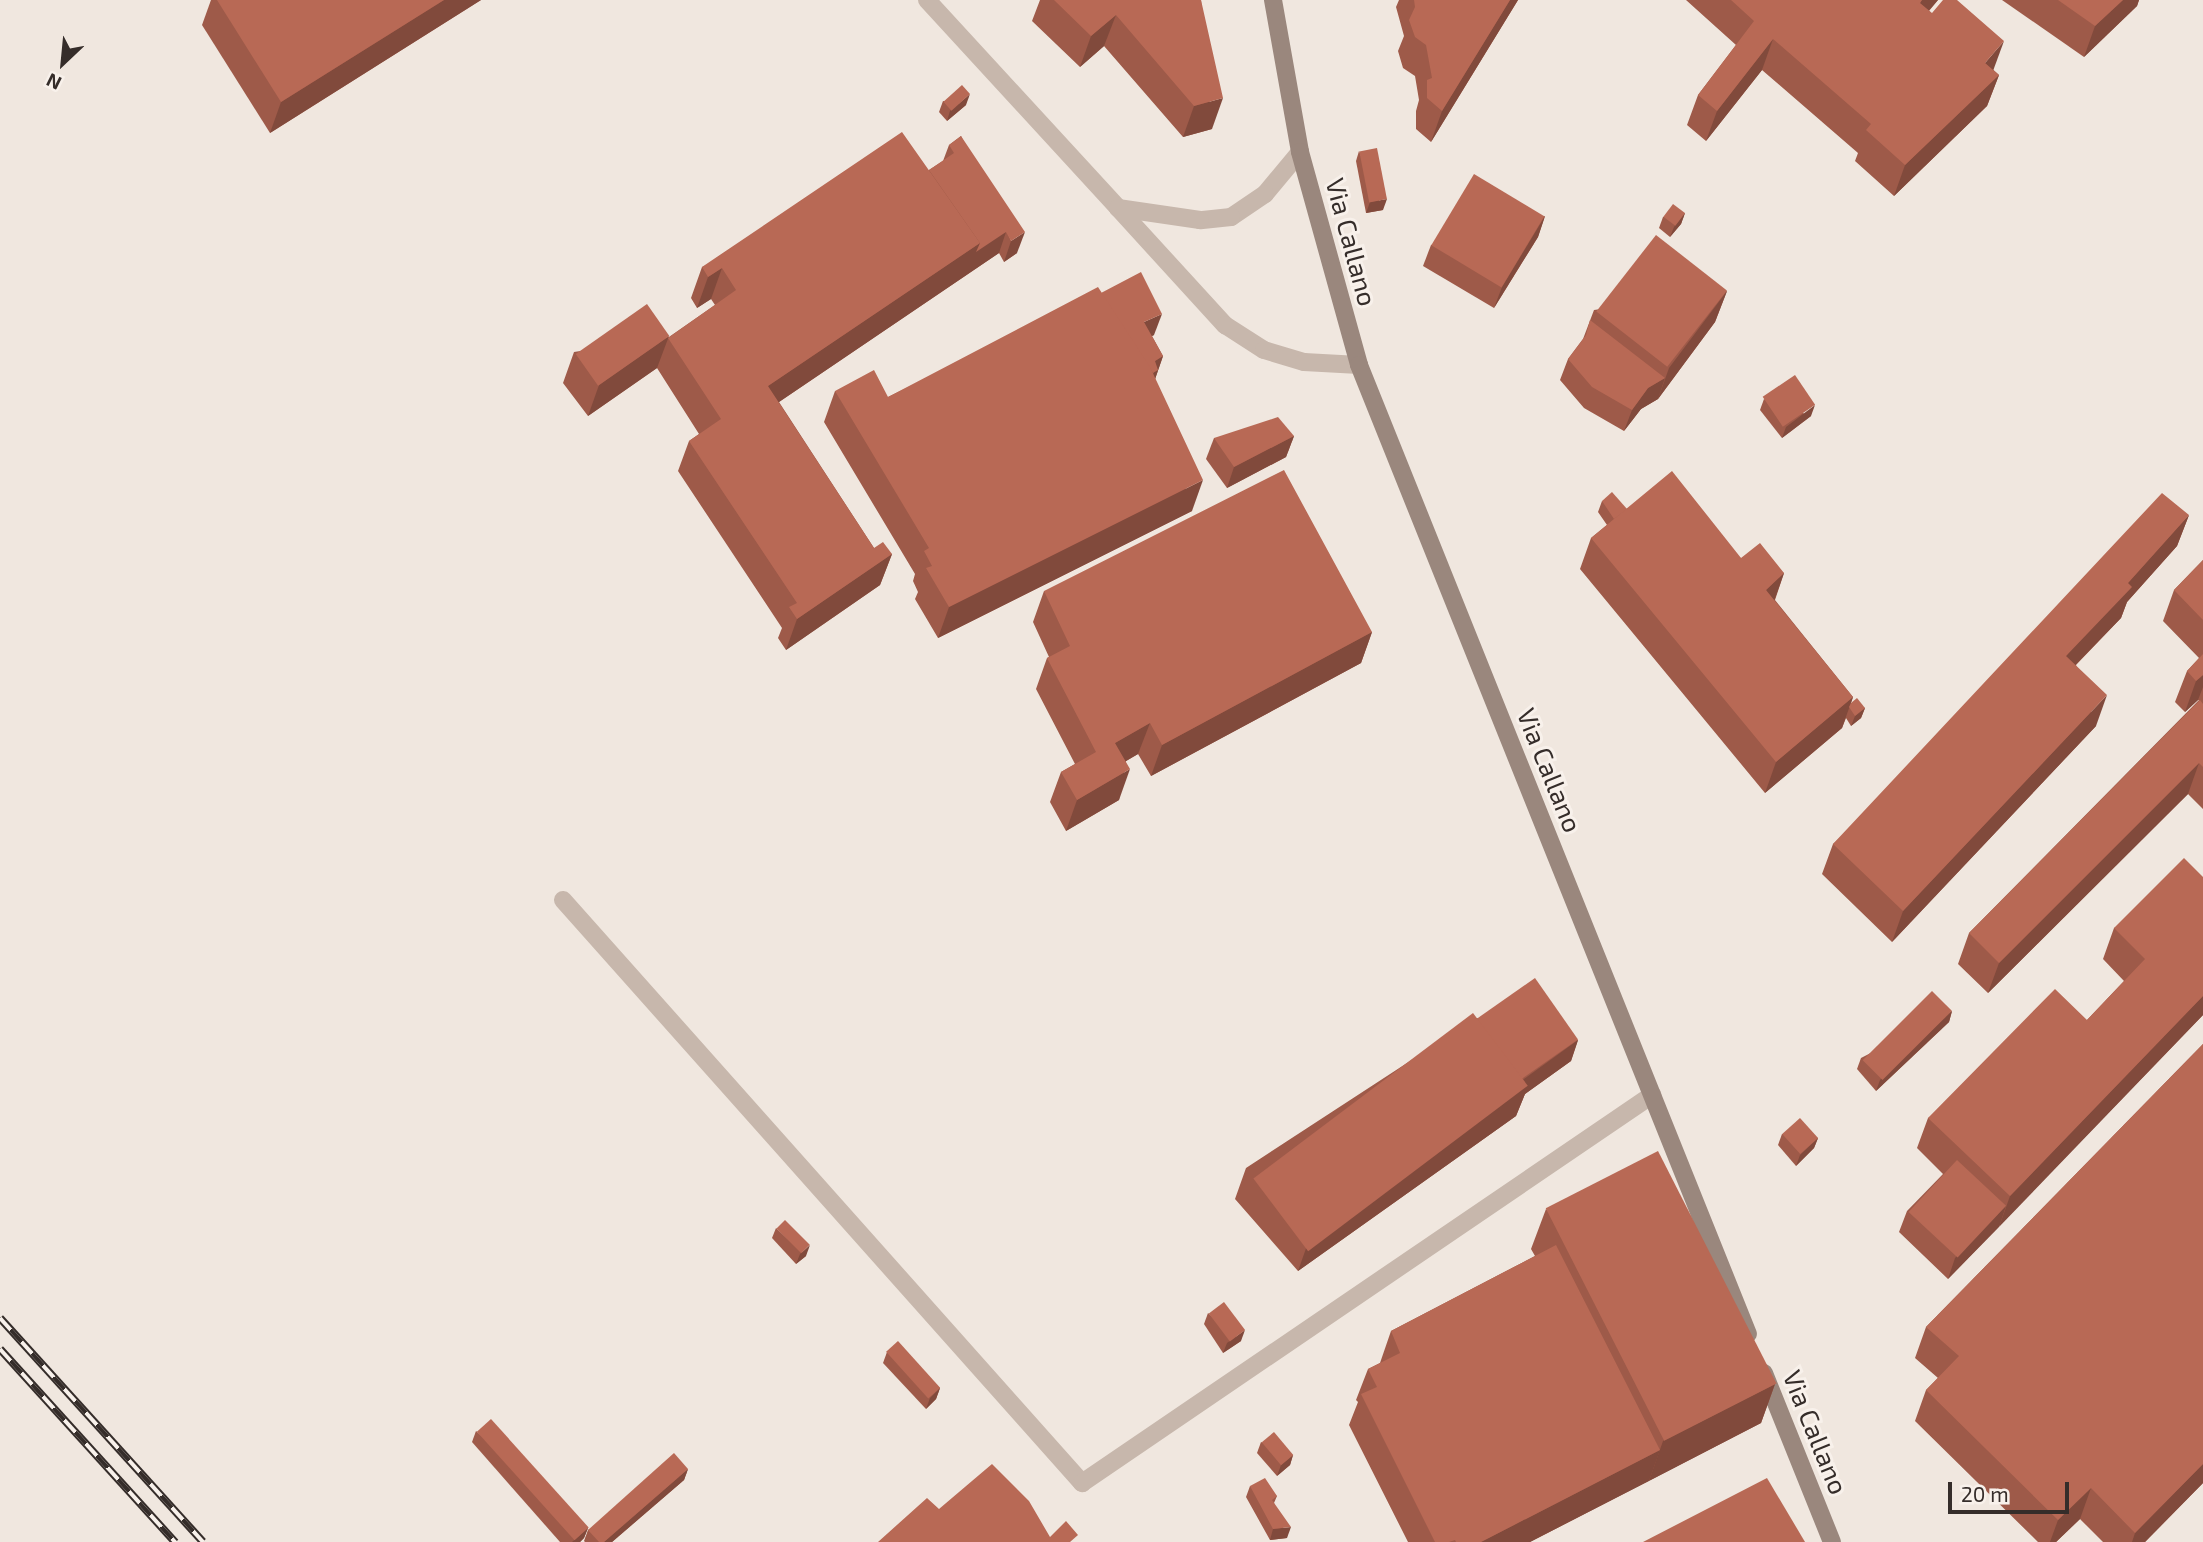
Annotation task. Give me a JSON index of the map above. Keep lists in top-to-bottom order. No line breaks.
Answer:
{"streets":{"street":["Via Callano"]},"scale_bar":"20 m","north":"bottom left"}
